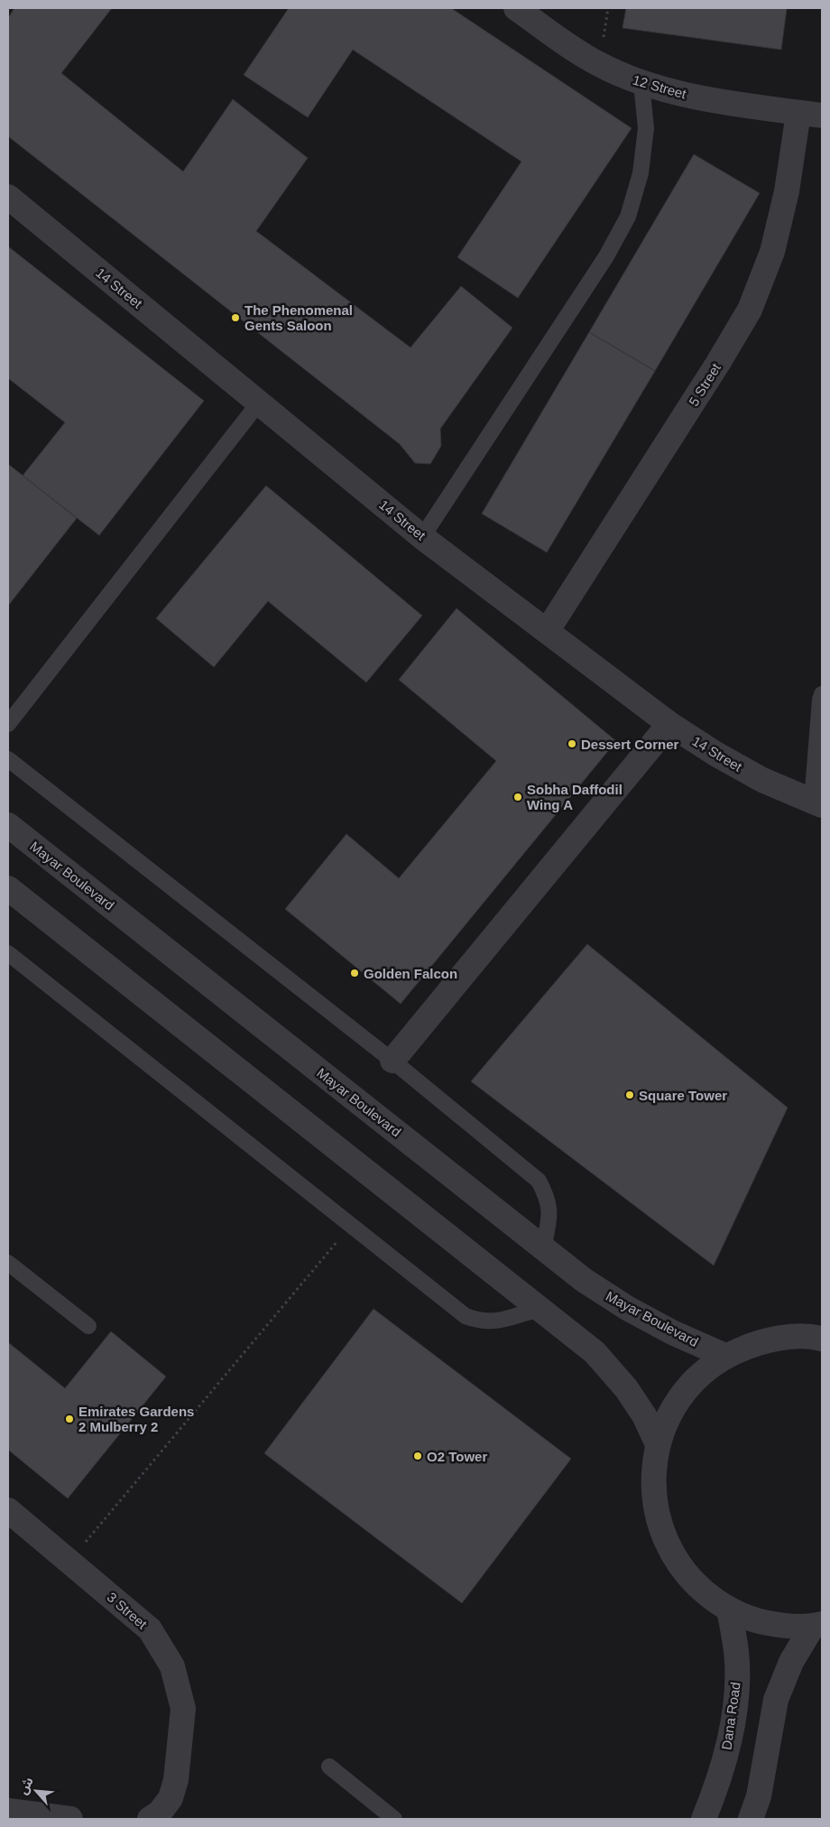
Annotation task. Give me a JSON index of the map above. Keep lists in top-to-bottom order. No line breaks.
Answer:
{"streets":{"street":["12 Street","14 Street","5 Street","Mayar Boulevard","3 Street","Dana Road"]},"crossings":[["12 Street","5 Street"],["14 Street","5 Street"]],"places":["The Phenomenal Gents Saloon","Dessert Corner","Sobha Daffodil Wing A","Golden Falcon","Square Tower","Emirates Gardens 2 Mulberry 2","O2 Tower"],"north":"top left"}
